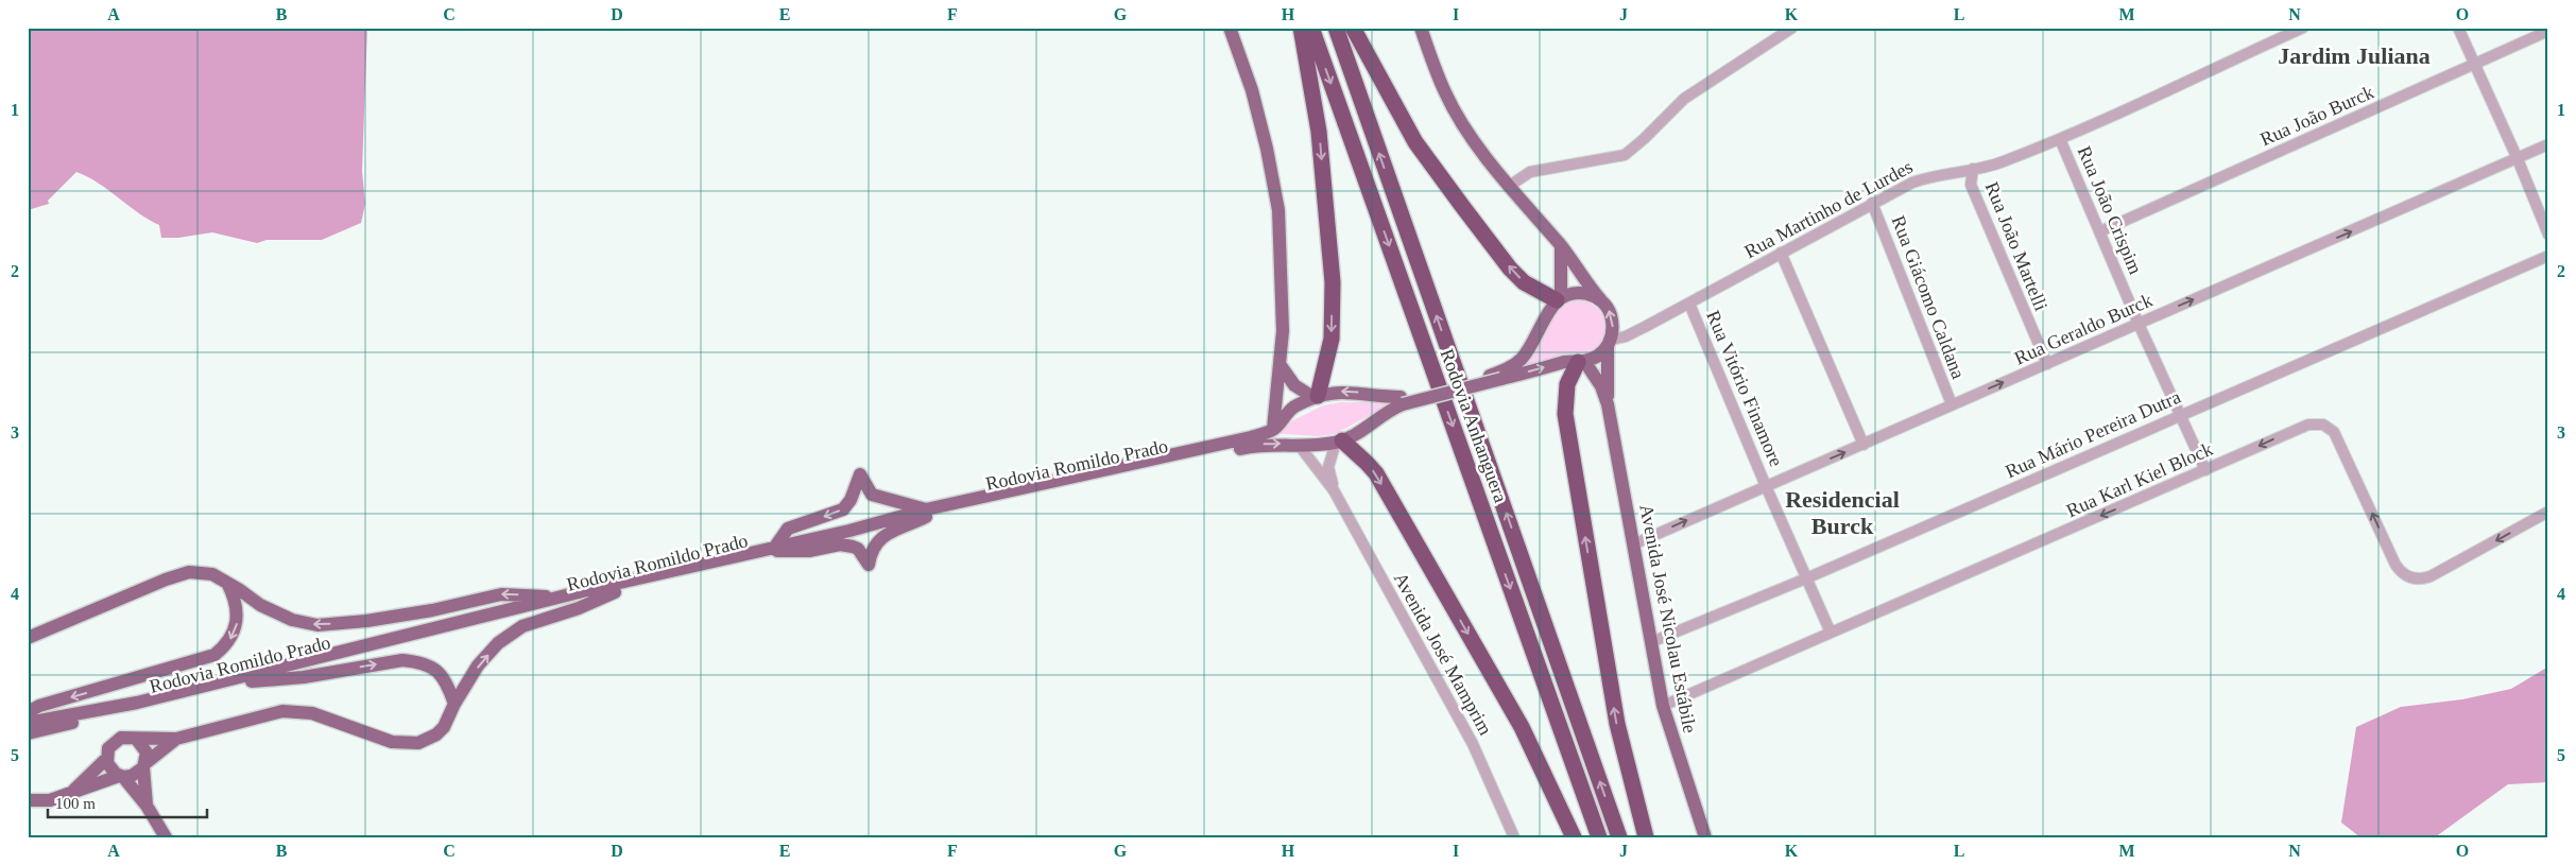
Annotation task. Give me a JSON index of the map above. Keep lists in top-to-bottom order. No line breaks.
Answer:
{"streets":{"highway":["Rodovia Anhanguera"],"main road":["Rodovia Romildo Prado","Avenida José Nicolau Estábile"],"street":["Rua João Burck","Rua Martinho de Lurdes","Rua João Crispim","Rua João Martelli","Rua Giácomo Caldana","Rua Geraldo Burck","Rua Vitório Finamore","Rua Mário Pereira Dutra","Rua Karl Kiel Block","Avenida José Mamprim"]},"crossings":[["Rua João Burck","Rua João Crispim"],["Rua Martinho de Lurdes","Rua João Crispim"],["Rua Martinho de Lurdes","Rua João Martelli"],["Rua Martinho de Lurdes","Rua Giácomo Caldana"],["Rua Martinho de Lurdes","Rua Vitório Finamore"],["Rua Martinho de Lurdes","Avenida José Nicolau Estábile"],["Rua João Crispim","Rua Geraldo Burck"],["Rua João Crispim","Rua Mário Pereira Dutra"],["Rua João Crispim","Rua Karl Kiel Block"],["Rua João Martelli","Rua Geraldo Burck"],["Rua Giácomo Caldana","Rua Geraldo Burck"],["Rua Geraldo Burck","Rua Vitório Finamore"],["Rua Geraldo Burck","Avenida José Nicolau Estábile"],["Rua Vitório Finamore","Rua Mário Pereira Dutra"],["Rua Vitório Finamore","Rua Karl Kiel Block"],["Rua Mário Pereira Dutra","Avenida José Nicolau Estábile"],["Rodovia Romildo Prado","Avenida José Mamprim"],["Rua Karl Kiel Block","Avenida José Nicolau Estábile"]],"one_way":["Rua Geraldo Burck","Rua Karl Kiel Block"],"districts":["Jardim Juliana","Residencial Burck"],"scale_bar":"100 m","grid":{"columns":["A","B","C","D","E","F","G","H","I","J","K","L","M","N","O"],"rows":["1","2","3","4","5"]}}
